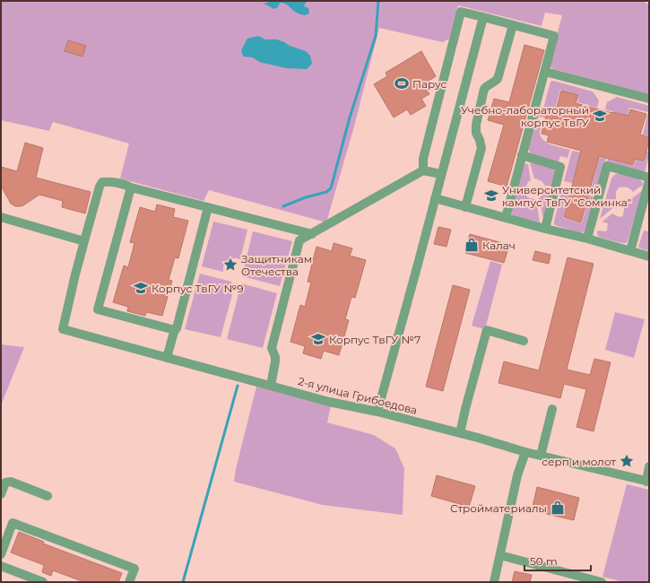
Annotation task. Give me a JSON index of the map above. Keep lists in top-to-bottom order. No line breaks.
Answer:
{"streets":{"street":["2-я улица Грибоедова"]},"places":{"sports":["Парус"],"school or university":["Учебно-лабораторный корпус ТвГУ","Университетский кампус ТвГУ \"Соминка\"","Корпус ТвГУ №9","Корпус ТвГУ №7"],"shop":["Калач","Стройматериалы"],"place":["Защитникам Отечества","серп и молот"]},"scale_bar":"50 m"}
